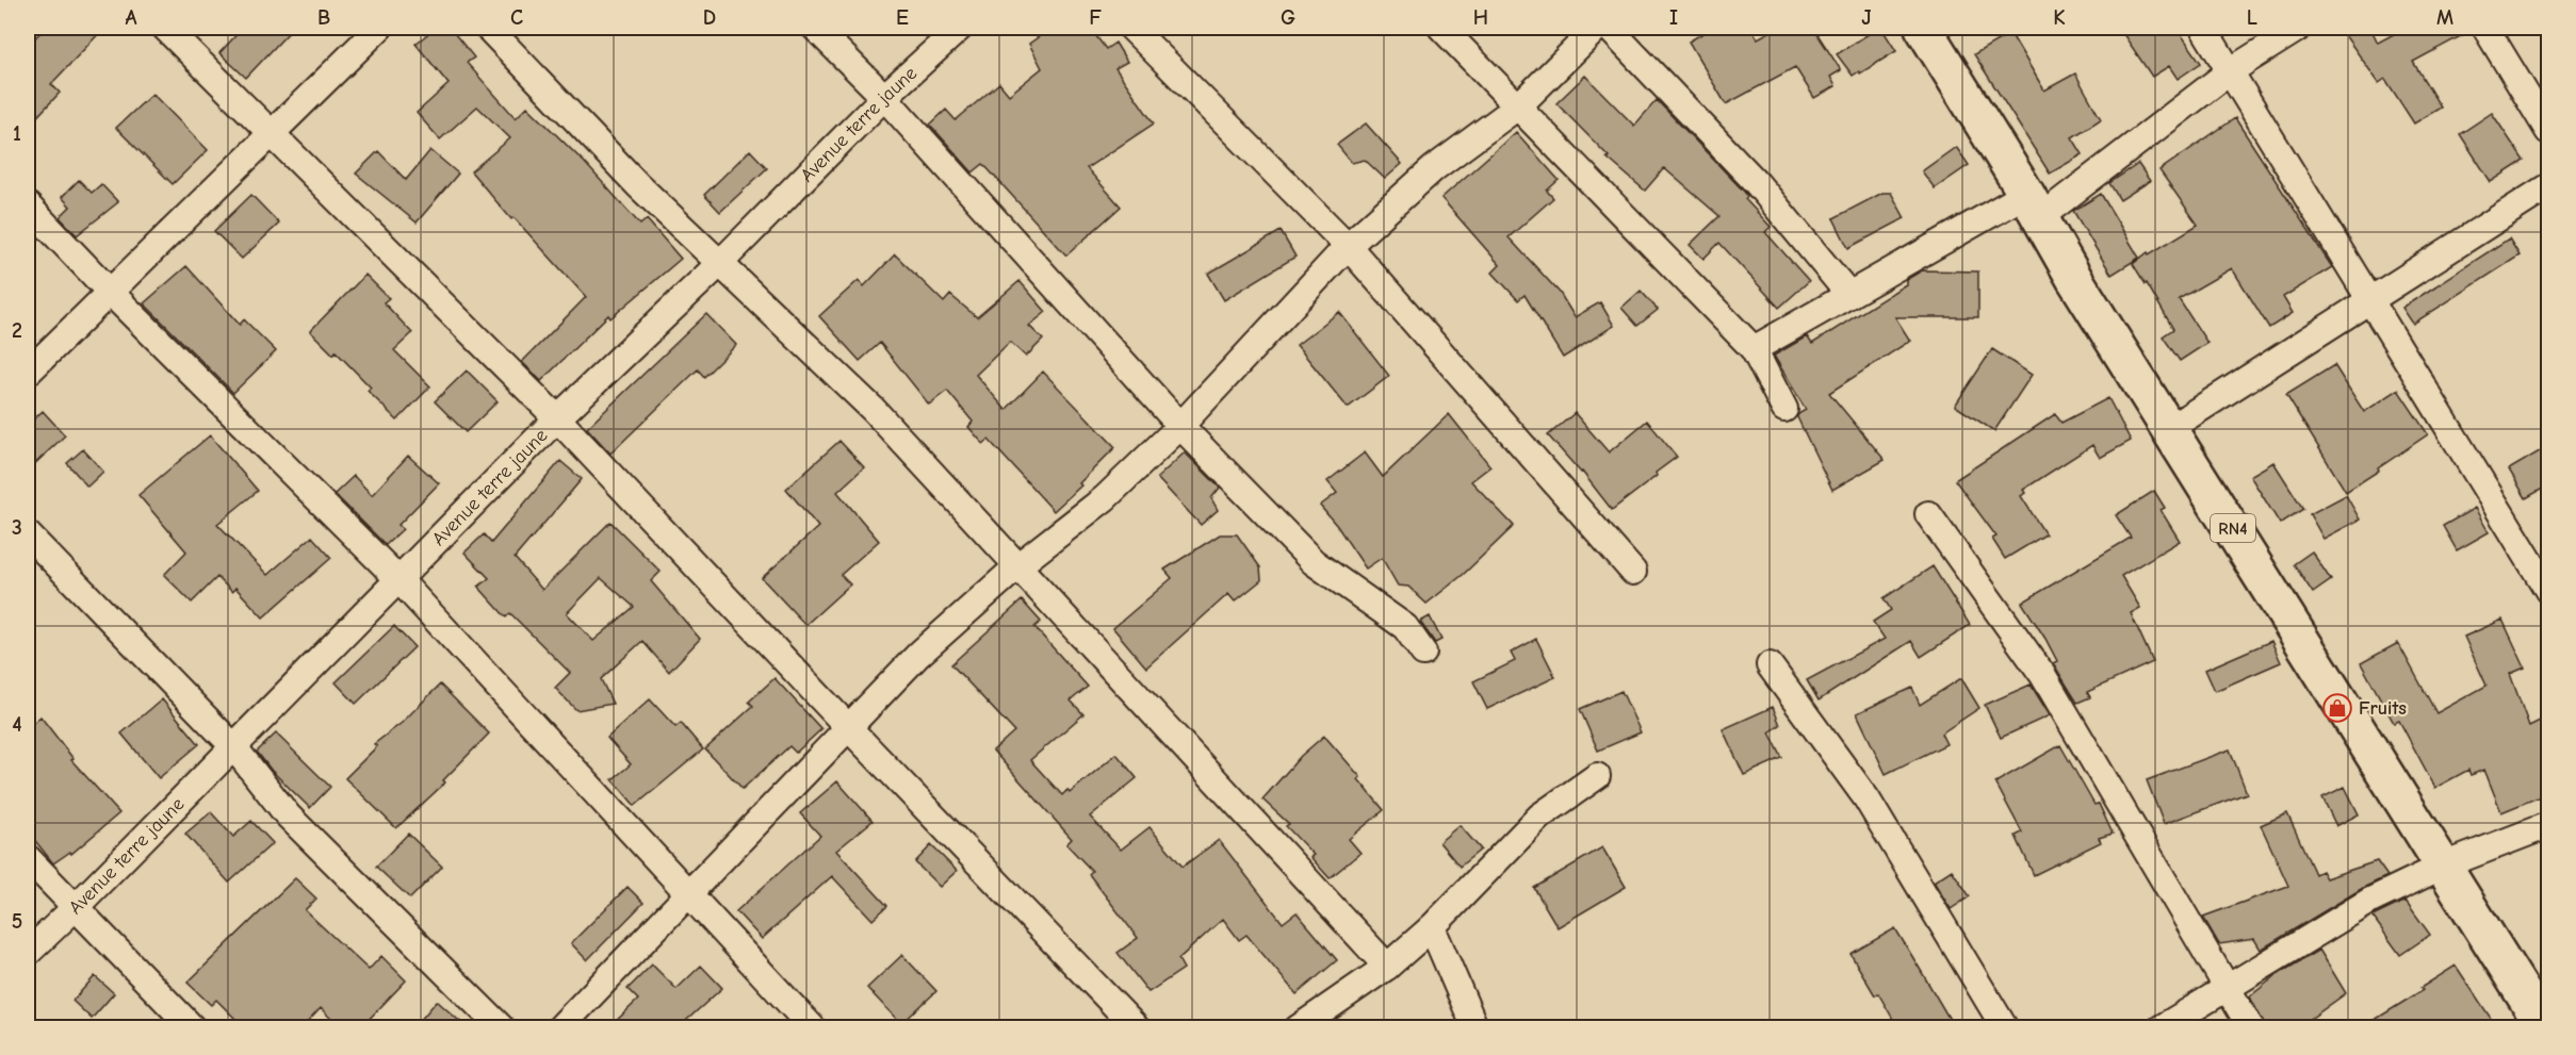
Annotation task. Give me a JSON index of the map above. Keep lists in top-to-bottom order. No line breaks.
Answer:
{"streets":{"highway":["RN4"],"street":["Avenue terre jaune"]},"places":{"shop":["Fruits"]},"grid":{"columns":["A","B","C","D","E","F","G","H","I","J","K","L","M"],"rows":["1","2","3","4","5"]}}
